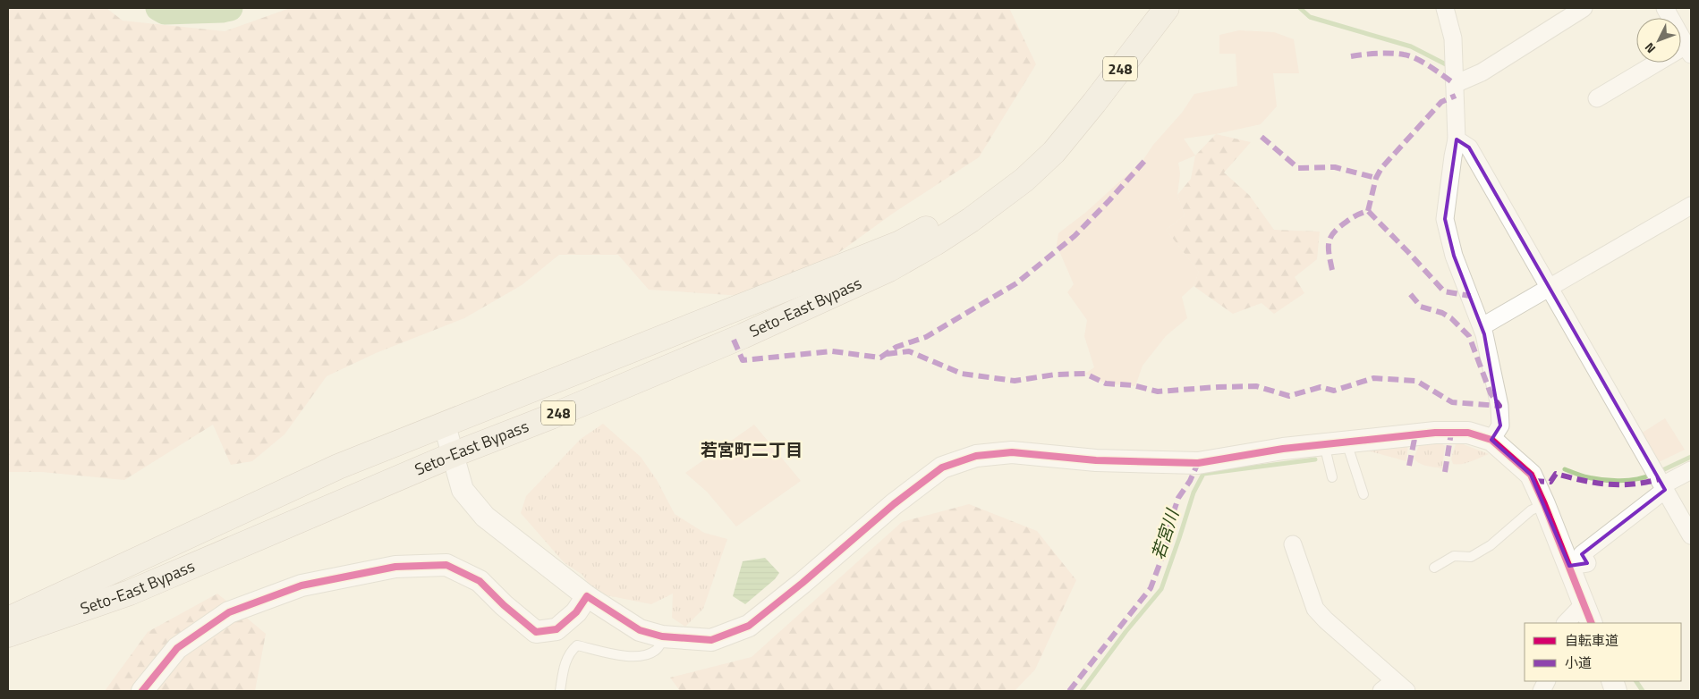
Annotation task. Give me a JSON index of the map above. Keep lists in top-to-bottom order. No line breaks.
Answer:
{"streets":{"highway":["248","Seto-East Bypass"]},"districts":["若宮町二丁目"],"water":["若宮川"],"legend":["自転車道","小道"],"north":"bottom left"}
